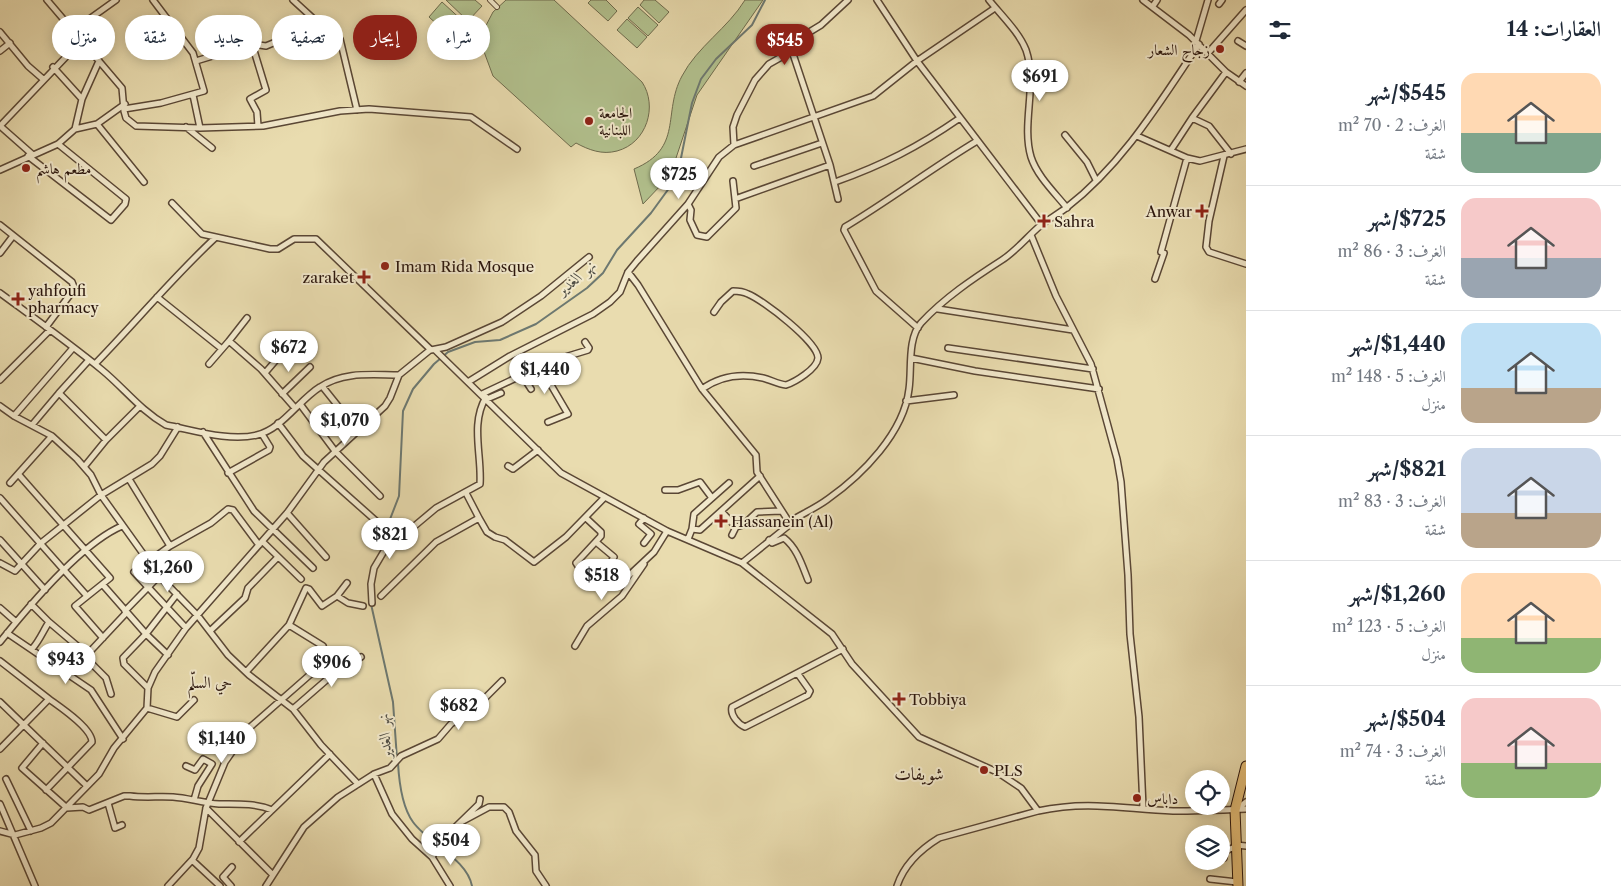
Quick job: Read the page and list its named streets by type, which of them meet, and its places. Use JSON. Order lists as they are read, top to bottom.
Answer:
{
  "districts": ["حي السلّم", "شويفات"],
  "water": ["نهر الغدير"],
  "places": {
    "other": [
      "زجاح الشعار",
      "الجامعة اللبنانية",
      "مطعم هاشم",
      "Imam Rida Mosque",
      "PLS",
      "داباس"
    ],
    "health": [
      "Anwar",
      "Sahra",
      "zaraket",
      "yahfoufi pharmacy",
      "Hassanein (Al)",
      "Tobbiya"
    ]
  },
  "page": {
    "heading": "العقارات: 14",
    "chip": [
      "شراء",
      "إيجار",
      "تصفية",
      "جديد",
      "شقة",
      "منزل"
    ],
    "price": [
      "$545",
      "$691",
      "$725",
      "$672",
      "$1,440",
      "$1,070",
      "$821",
      "$1,260",
      "$518",
      "$943",
      "$906",
      "$682",
      "$1,140",
      "$504"
    ],
    "list": [
      {
        "name": "$545/شهر",
        "note": "الغرف: 2 · 70 m² · شقة"
      },
      {
        "name": "$725/شهر",
        "note": "الغرف: 3 · 86 m² · شقة"
      },
      {
        "name": "$1,440/شهر",
        "note": "الغرف: 5 · 148 m² · منزل"
      },
      {
        "name": "$821/شهر",
        "note": "الغرف: 3 · 83 m² · شقة"
      },
      {
        "name": "$1,260/شهر",
        "note": "الغرف: 5 · 123 m² · منزل"
      },
      {
        "name": "$504/شهر",
        "note": "الغرف: 3 · 74 m² · شقة"
      }
    ]
  }
}
